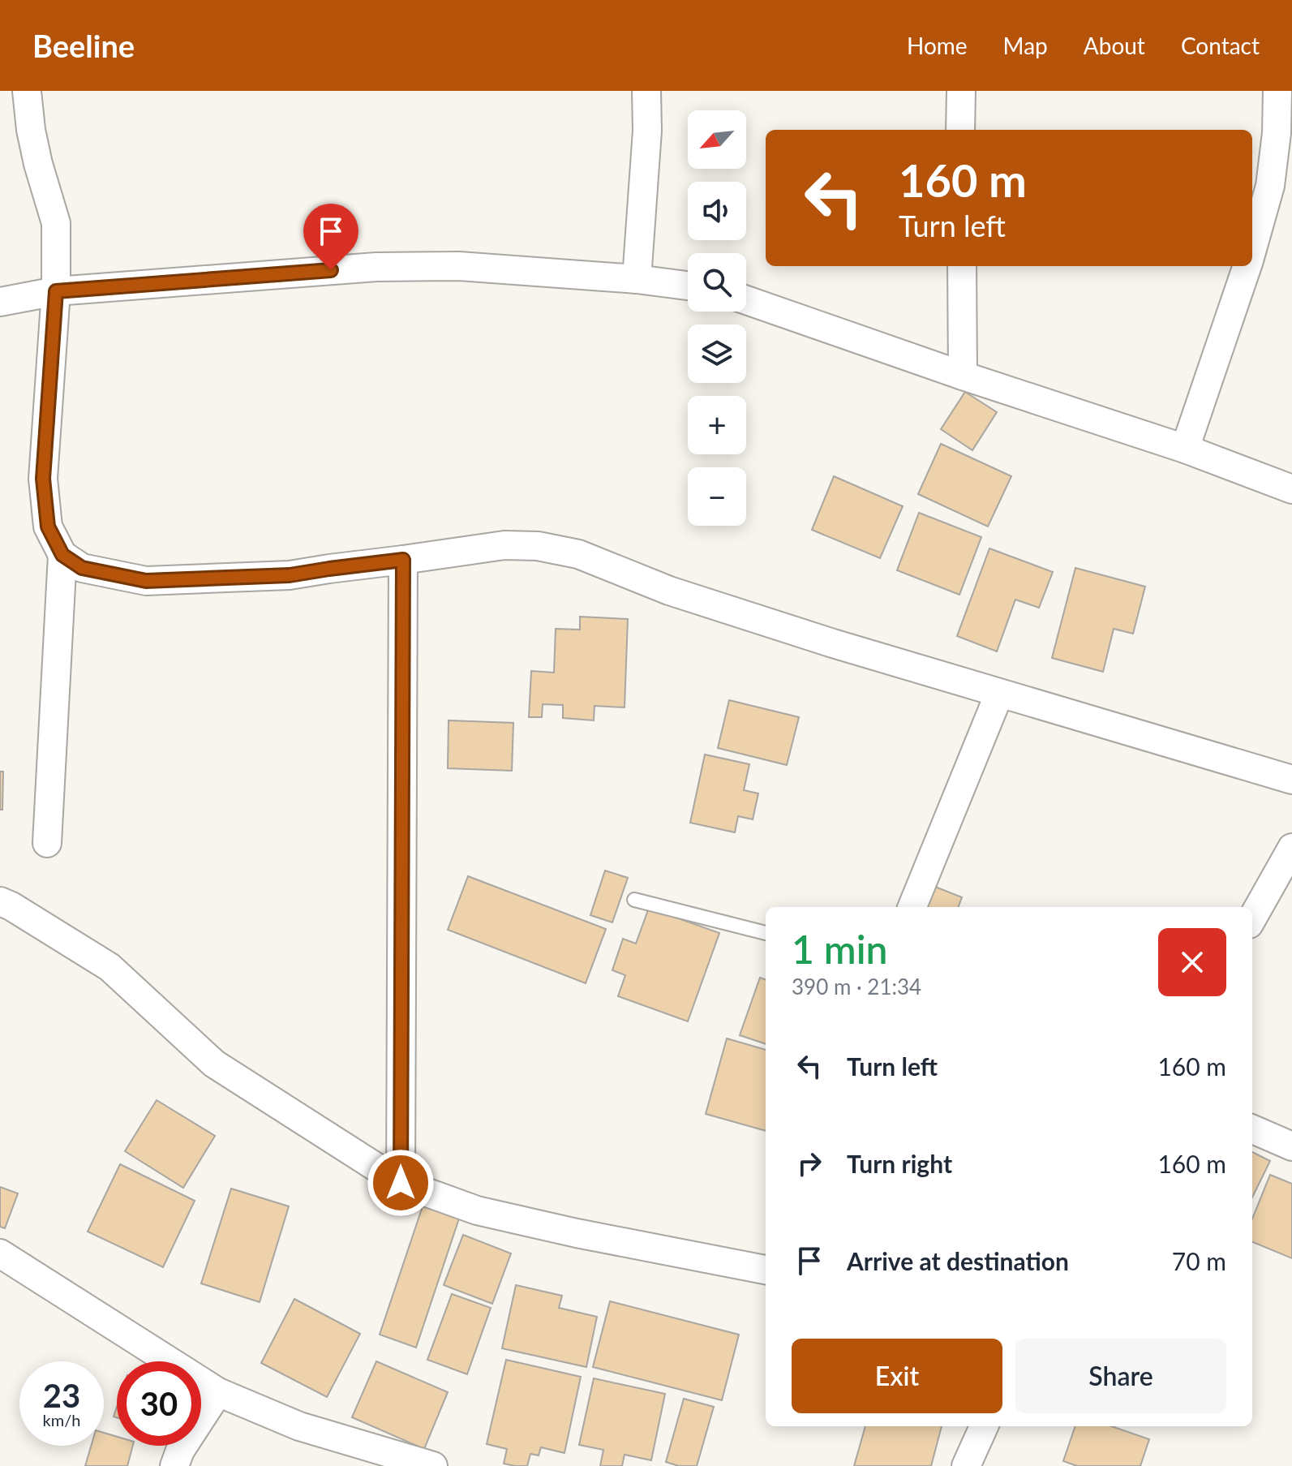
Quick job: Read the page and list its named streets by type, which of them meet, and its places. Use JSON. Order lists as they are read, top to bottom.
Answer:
{
  "north": "bottom left",
  "page": {
    "header": "Beeline",
    "nav": [
      "Home",
      "Map",
      "About",
      "Contact"
    ],
    "map_buttons": ["+", "−"],
    "turn": ["160 m", "Turn left"],
    "heading": ["1 min", "390 m · 21:34"],
    "list": [
      {
        "name": "Turn left",
        "value": "160 m"
      },
      {
        "name": "Turn right",
        "value": "160 m"
      },
      {
        "name": "Arrive at destination",
        "value": "70 m"
      }
    ],
    "buttons": ["Exit", "Share"],
    "speed": "23 km/h",
    "limit": "30"
  }
}
